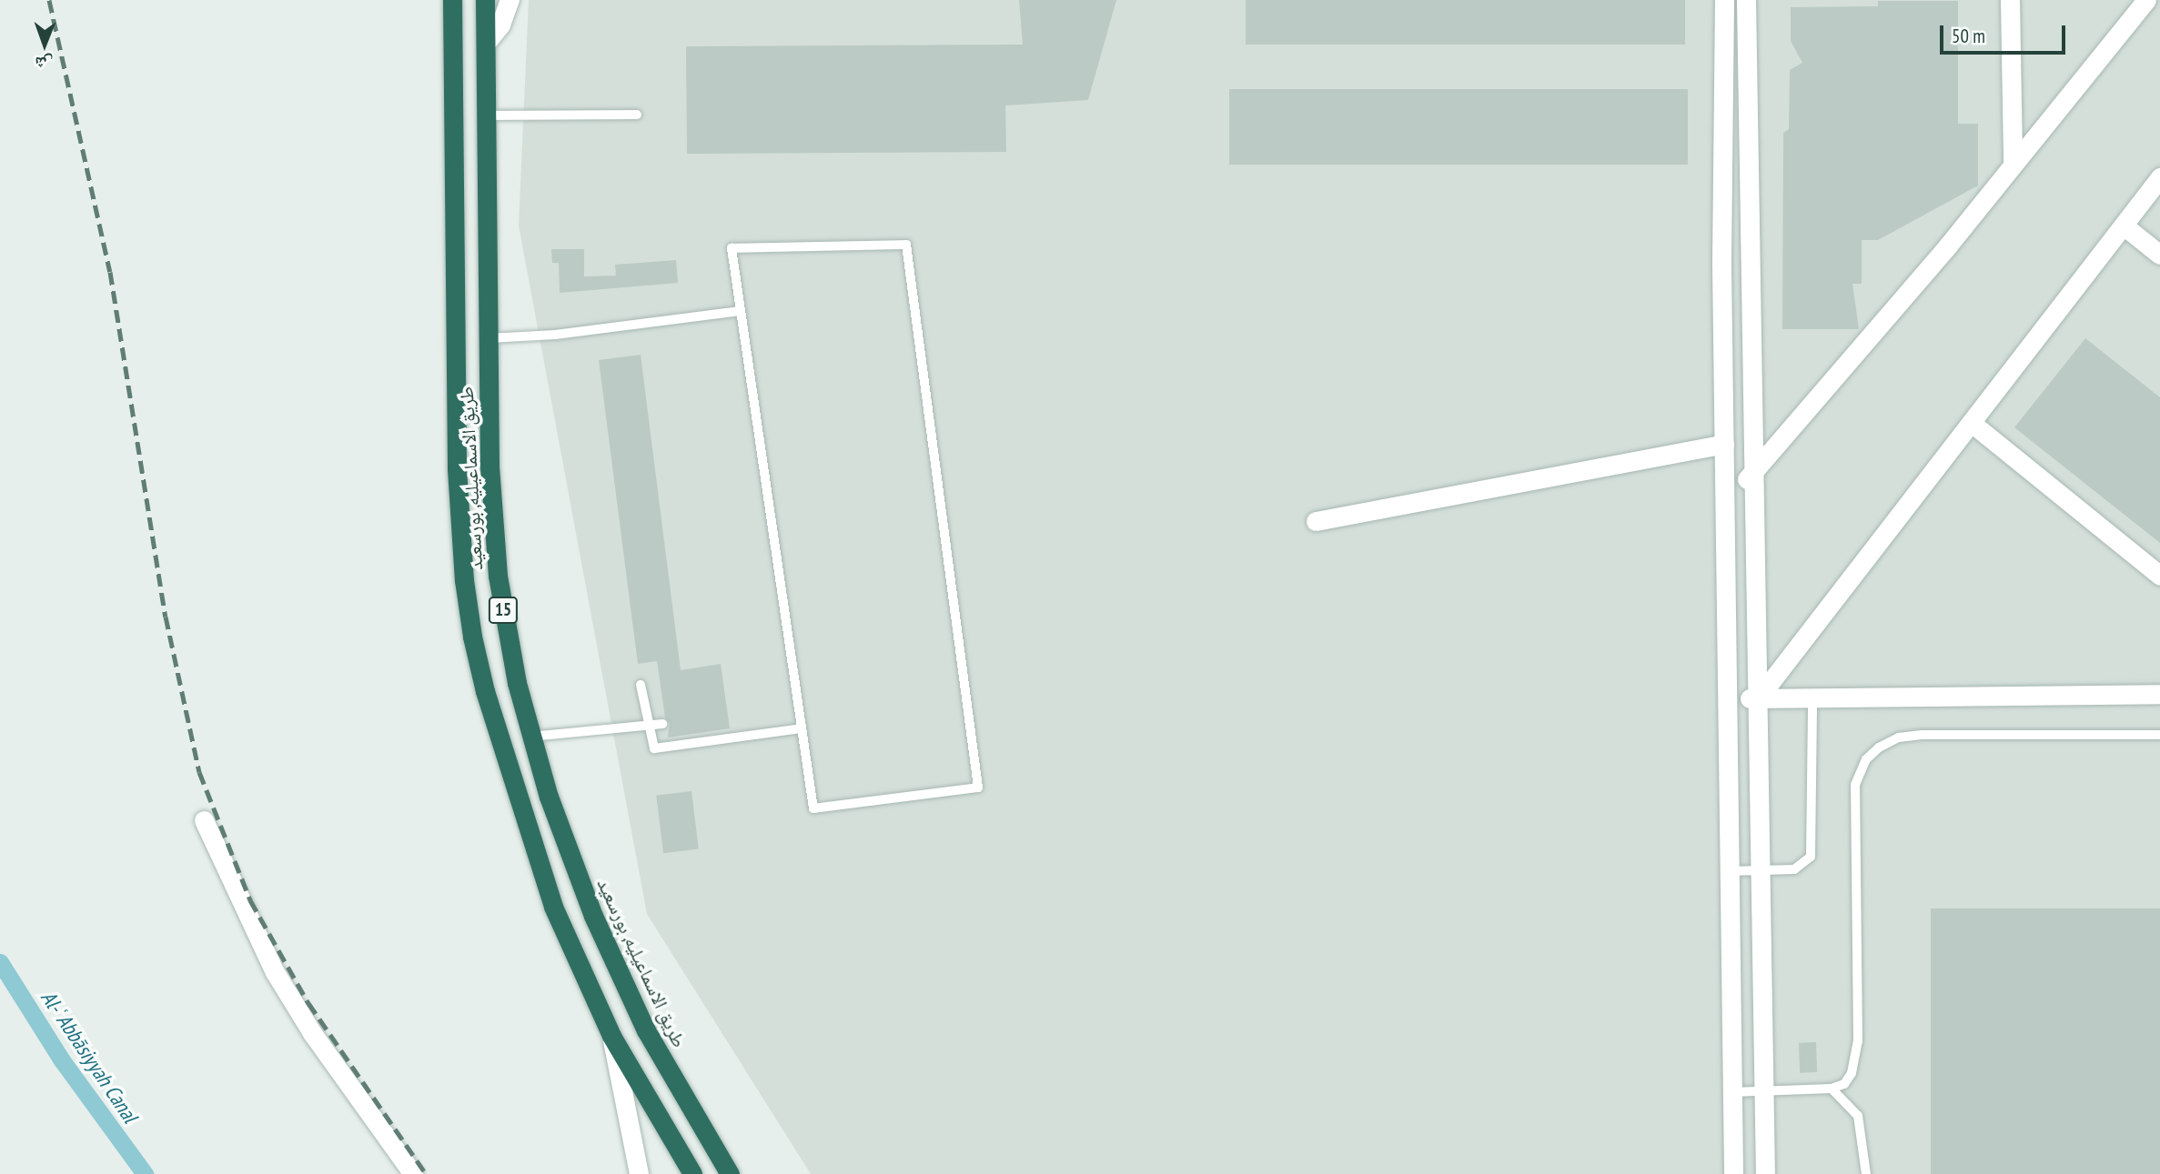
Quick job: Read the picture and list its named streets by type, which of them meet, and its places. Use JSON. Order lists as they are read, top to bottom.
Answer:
{
  "streets": {
    "highway": ["طريق الاسماعيليه, بورسعيد", "15"]
  },
  "water": ["Al-ʿAbbāsiyyah Canal"],
  "scale_bar": "50 m",
  "north": "bottom"
}
